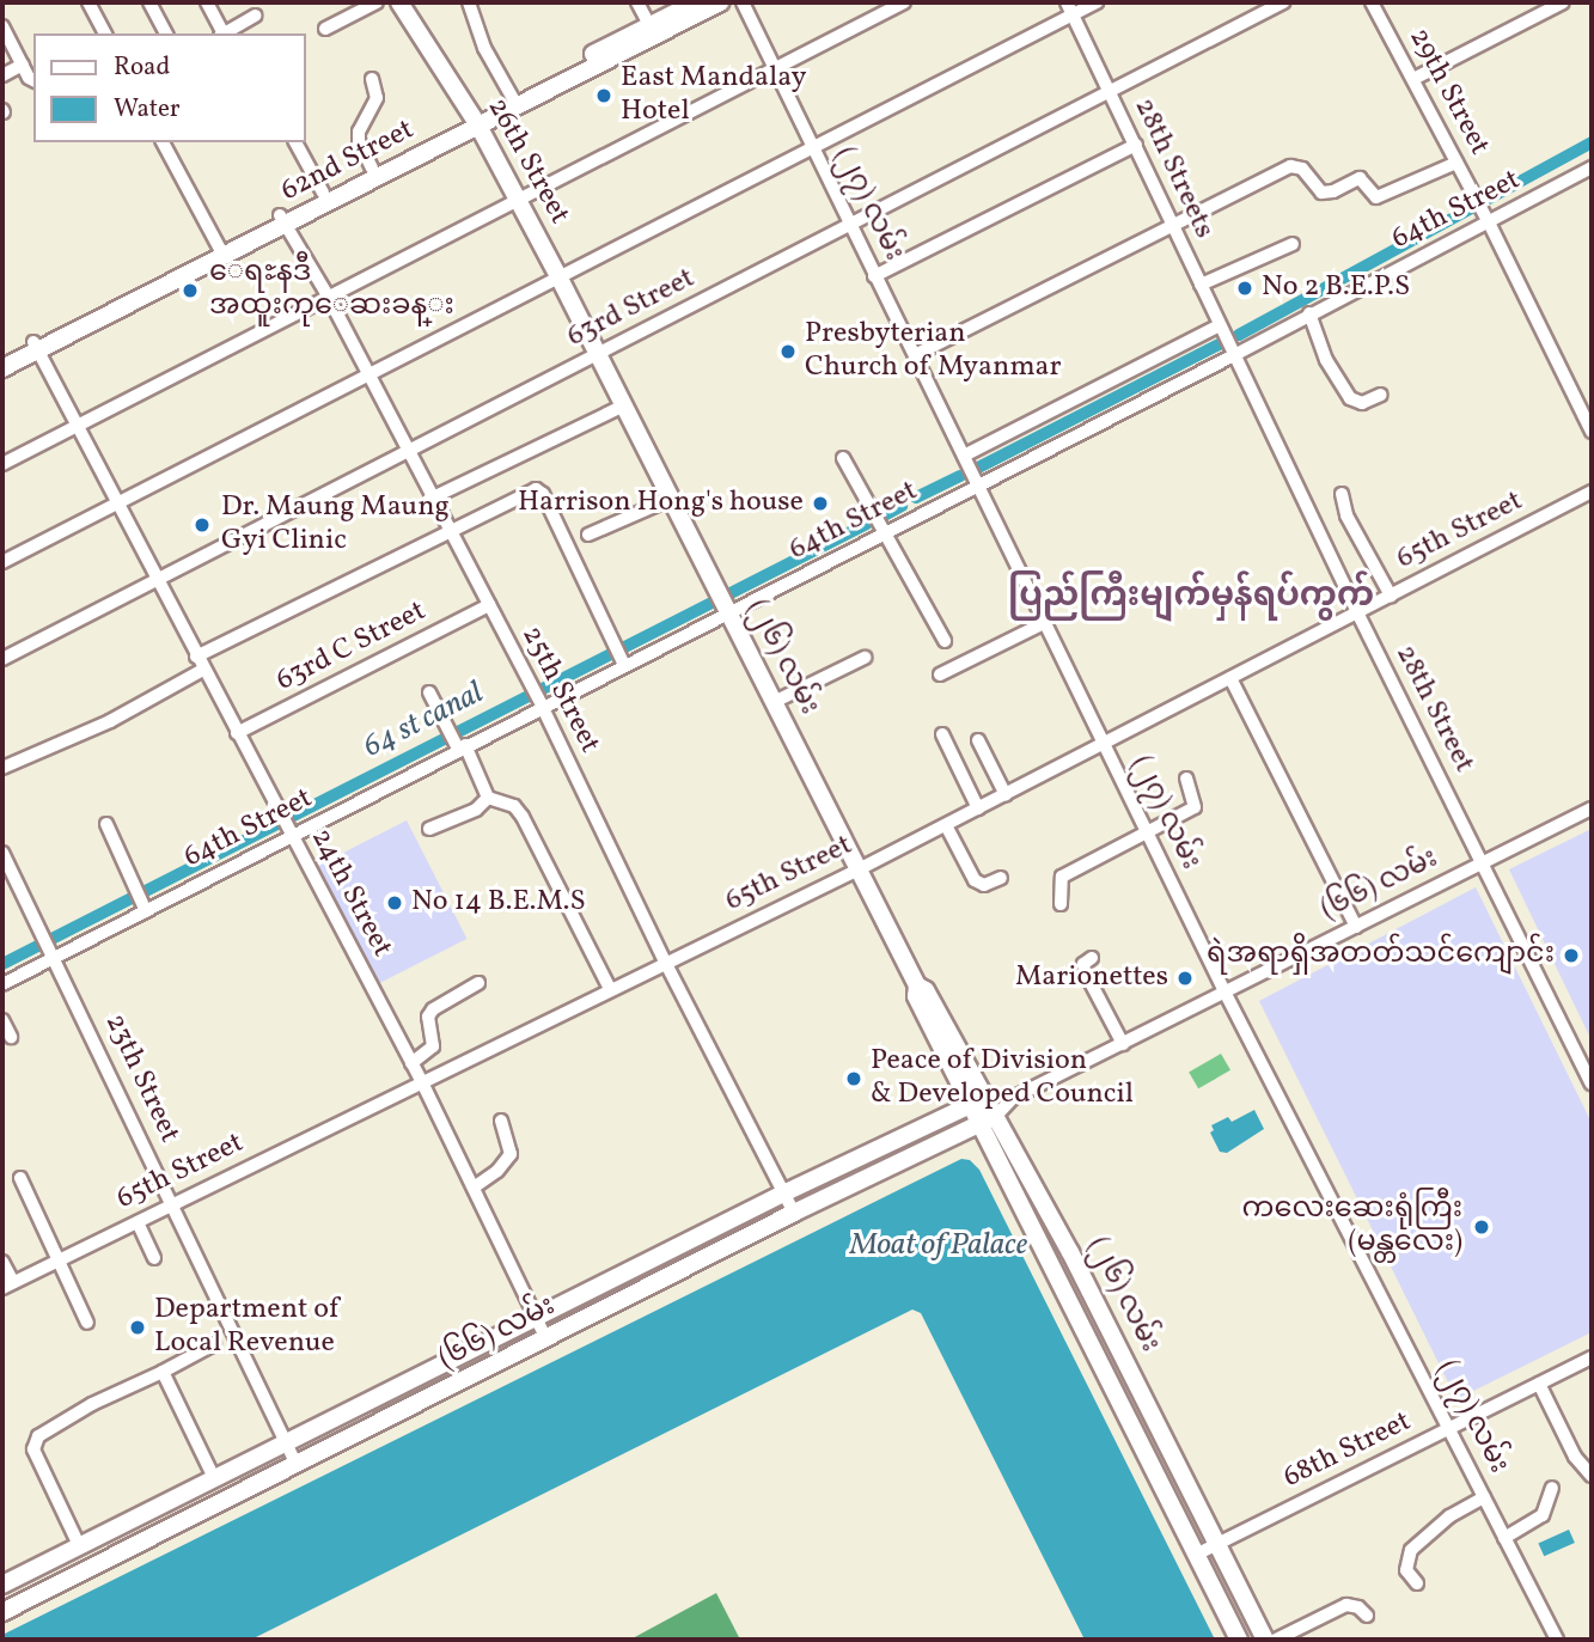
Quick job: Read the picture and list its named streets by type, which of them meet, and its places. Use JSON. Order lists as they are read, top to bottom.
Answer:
{
  "streets": {
    "main road": [
      "62nd Street",
      "26th Street",
      "(၂၆) လမ်း",
      "(၆၆) လမ်း"
    ],
    "street": [
      "29th Street",
      "28th Streets",
      "(၂၇) လမ်း",
      "64th Street",
      "63rd Street",
      "65th Street",
      "63rd C Street",
      "25th Street",
      "28th Street",
      "24th Street",
      "23th Street",
      "68th Street"
    ]
  },
  "crossings": [
    ["29th Street", "64th Street"],
    ["62nd Street", "26th Street"],
    ["62nd Street", "25th Street"],
    ["62nd Street", "24th Street"],
    ["26th Street", "63rd Street"],
    ["26th Street", "(၂၆) လမ်း"],
    ["28th Streets", "64th Street"],
    ["28th Streets", "63rd Street"],
    ["28th Streets", "28th Street"],
    ["(၂၇) လမ်း", "64th Street"],
    ["(၂၇) လမ်း", "63rd Street"],
    ["(၂၇) လမ်း", "65th Street"],
    ["(၂၇) လမ်း", "(၆၆) လမ်း"],
    ["(၂၇) လမ်း", "68th Street"],
    ["64th Street", "(၂၆) လမ်း"],
    ["64th Street", "25th Street"],
    ["64th Street", "28th Street"],
    ["64th Street", "24th Street"],
    ["64th Street", "23th Street"],
    ["63rd Street", "(၂၆) လမ်း"],
    ["63rd Street", "25th Street"],
    ["63rd Street", "24th Street"],
    ["65th Street", "(၂၆) လမ်း"],
    ["65th Street", "25th Street"],
    ["65th Street", "28th Street"],
    ["65th Street", "24th Street"],
    ["65th Street", "23th Street"],
    ["63rd C Street", "25th Street"],
    ["63rd C Street", "24th Street"],
    ["(၂၆) လမ်း", "(၆၆) လမ်း"],
    ["(၂၆) လမ်း", "68th Street"],
    ["25th Street", "(၆၆) လမ်း"],
    ["28th Street", "(၆၆) လမ်း"],
    ["(၆၆) လမ်း", "24th Street"],
    ["(၆၆) လမ်း", "23th Street"]
  ],
  "districts": ["ပြည်ကြီးမျက်မှန်ရပ်ကွက်"],
  "water": ["64 st canal", "Moat of Palace"],
  "places": [
    "East Mandalay Hotel",
    "No 2 B.E.P.S",
    "ေရႊနဒီ အထူးကုေဆးခန္း",
    "Presbyterian Church of Myanmar",
    "Harrison Hong's house",
    "Dr. Maung Maung Gyi Clinic",
    "No 14 B.E.M.S",
    "ရဲအရာရှိအတတ်သင်ကျောင်း",
    "Marionettes",
    "Peace of Division & Developed Council",
    "ကလေးဆေးရုံကြီး (မန္တလေး)",
    "Department of Local Revenue"
  ],
  "legend": ["Road", "Water"]
}
